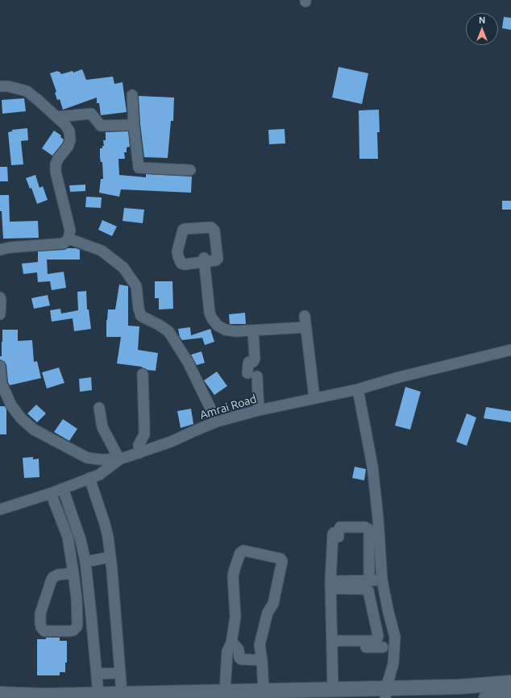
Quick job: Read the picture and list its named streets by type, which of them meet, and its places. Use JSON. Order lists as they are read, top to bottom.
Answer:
{
  "streets": {
    "street": ["Amrai Road"]
  },
  "north": "top"
}
